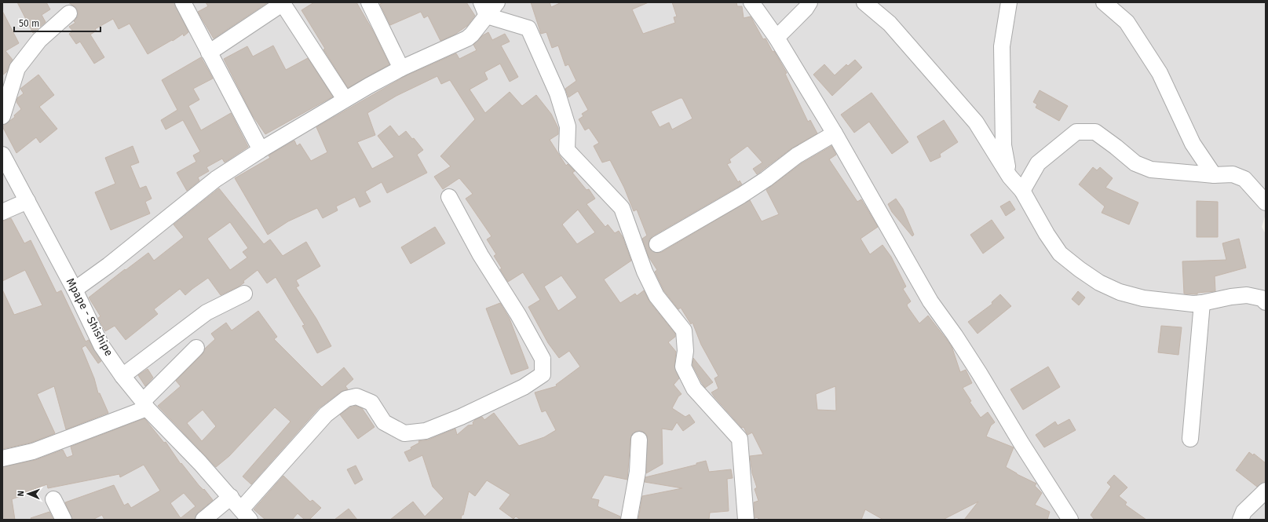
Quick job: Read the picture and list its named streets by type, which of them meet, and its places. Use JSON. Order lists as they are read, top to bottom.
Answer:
{
  "streets": {
    "street": ["Mpape - Shishipe"]
  },
  "scale_bar": "50 m",
  "north": "left"
}
